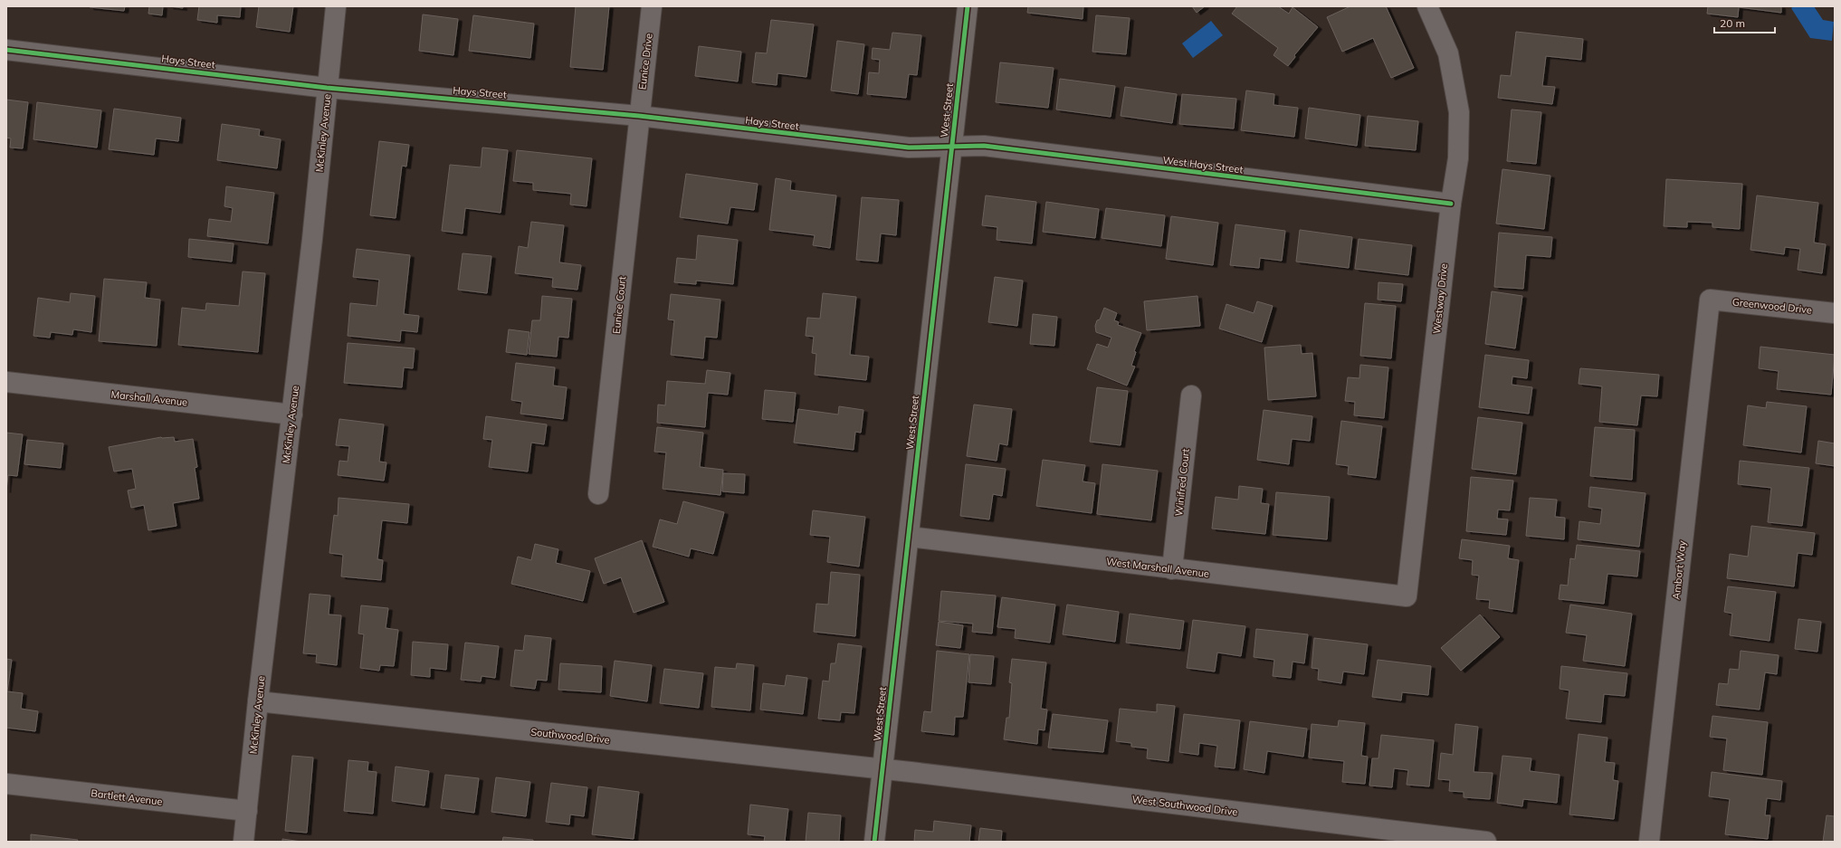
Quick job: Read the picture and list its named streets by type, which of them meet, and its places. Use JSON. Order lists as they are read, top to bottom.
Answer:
{
  "streets": {
    "main road": ["West Street"],
    "street": [
      "Hays Street",
      "Eunice Drive",
      "McKinley Avenue",
      "West Hays Street",
      "Westway Drive",
      "Eunice Court",
      "Greenwood Drive",
      "Marshall Avenue",
      "Winifred Court",
      "West Marshall Avenue",
      "Ambort Way",
      "Southwood Drive",
      "Bartlett Avenue",
      "West Southwood Drive"
    ]
  },
  "crossings": [
    ["Hays Street", "Eunice Drive"],
    ["Hays Street", "West Street"],
    ["Hays Street", "McKinley Avenue"],
    ["Hays Street", "West Hays Street"],
    ["Hays Street", "Eunice Court"],
    ["Eunice Drive", "Eunice Court"],
    ["West Street", "West Hays Street"],
    ["West Street", "West Marshall Avenue"],
    ["West Street", "Southwood Drive"],
    ["West Street", "West Southwood Drive"],
    ["McKinley Avenue", "Marshall Avenue"],
    ["McKinley Avenue", "Southwood Drive"],
    ["McKinley Avenue", "Bartlett Avenue"],
    ["West Hays Street", "Westway Drive"],
    ["Westway Drive", "West Marshall Avenue"],
    ["Greenwood Drive", "Ambort Way"],
    ["Winifred Court", "West Marshall Avenue"],
    ["Southwood Drive", "West Southwood Drive"]
  ],
  "scale_bar": "20 m"
}
